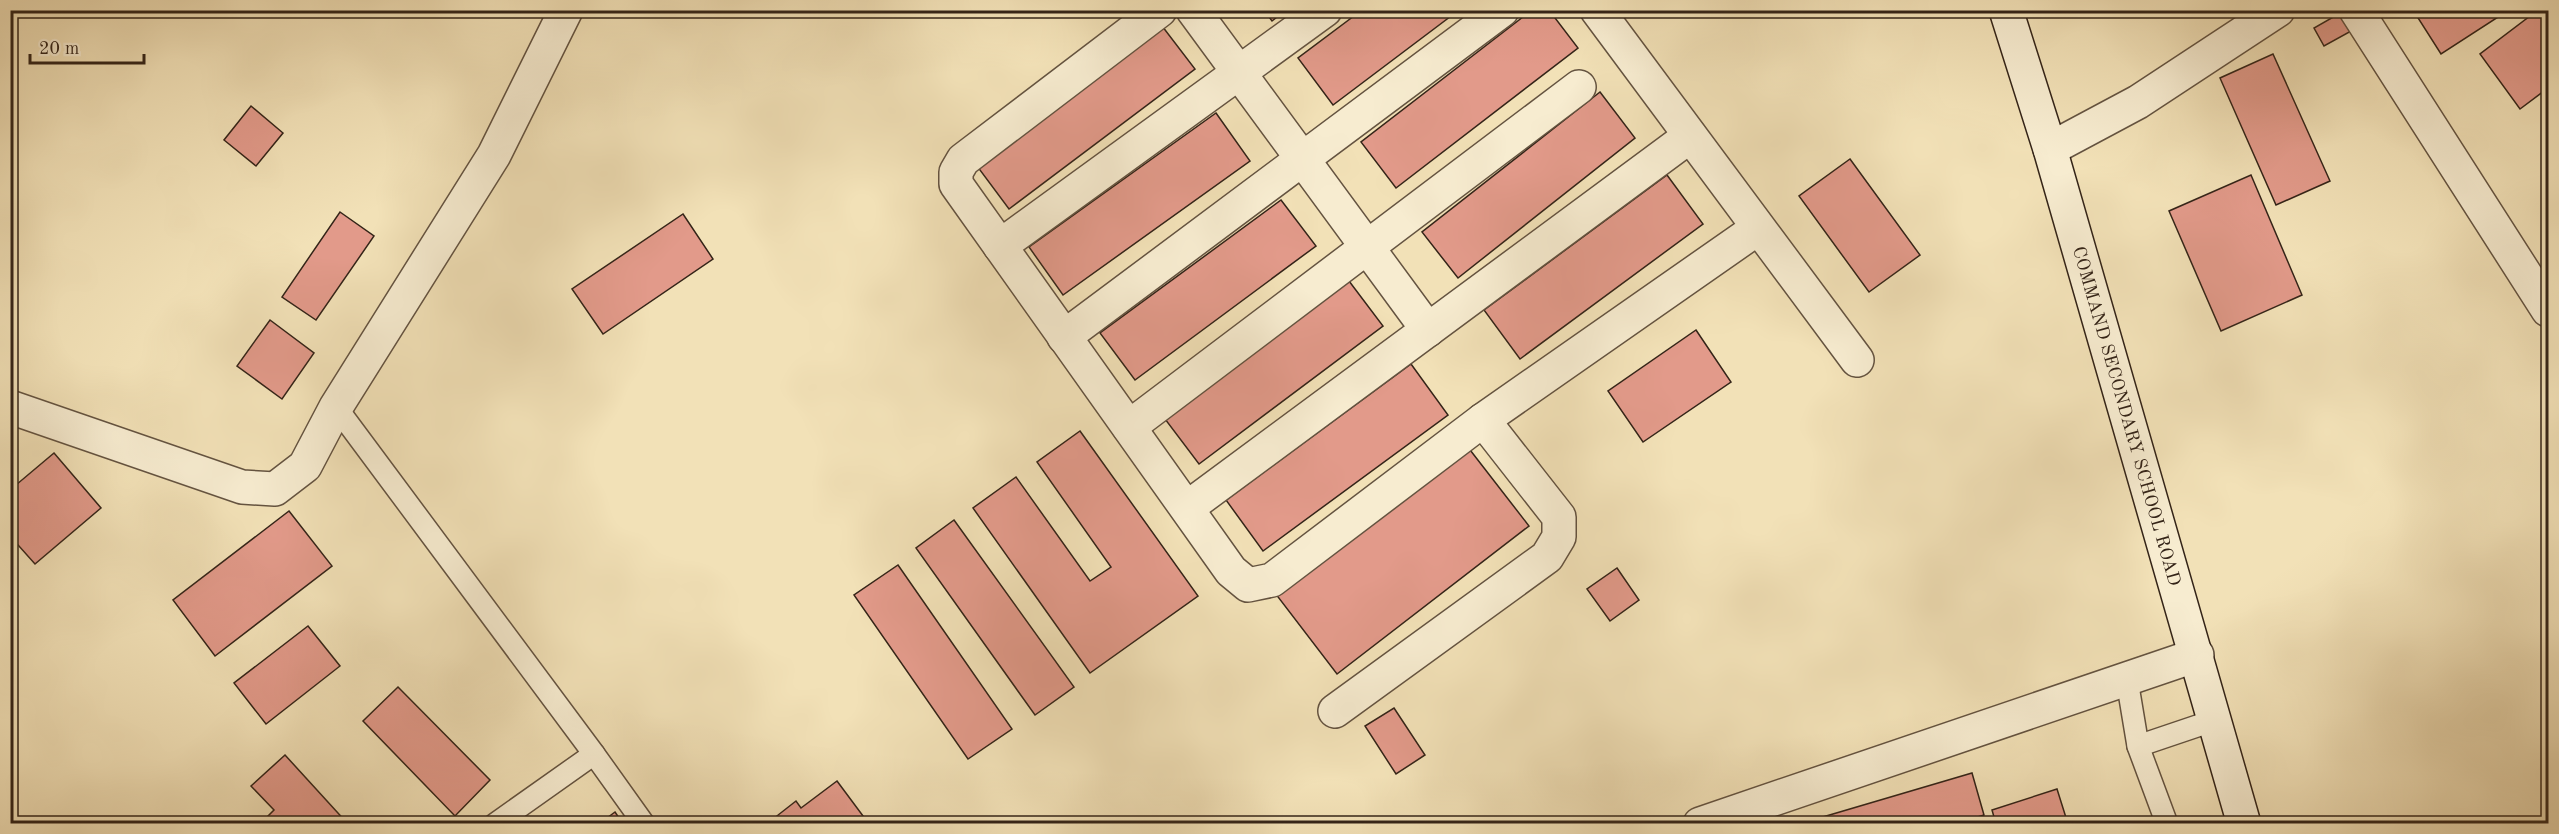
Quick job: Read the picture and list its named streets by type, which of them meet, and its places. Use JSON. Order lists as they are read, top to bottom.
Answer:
{
  "streets": {
    "street": ["COMMAND SECONDARY SCHOOL ROAD"]
  },
  "scale_bar": "20 m"
}
